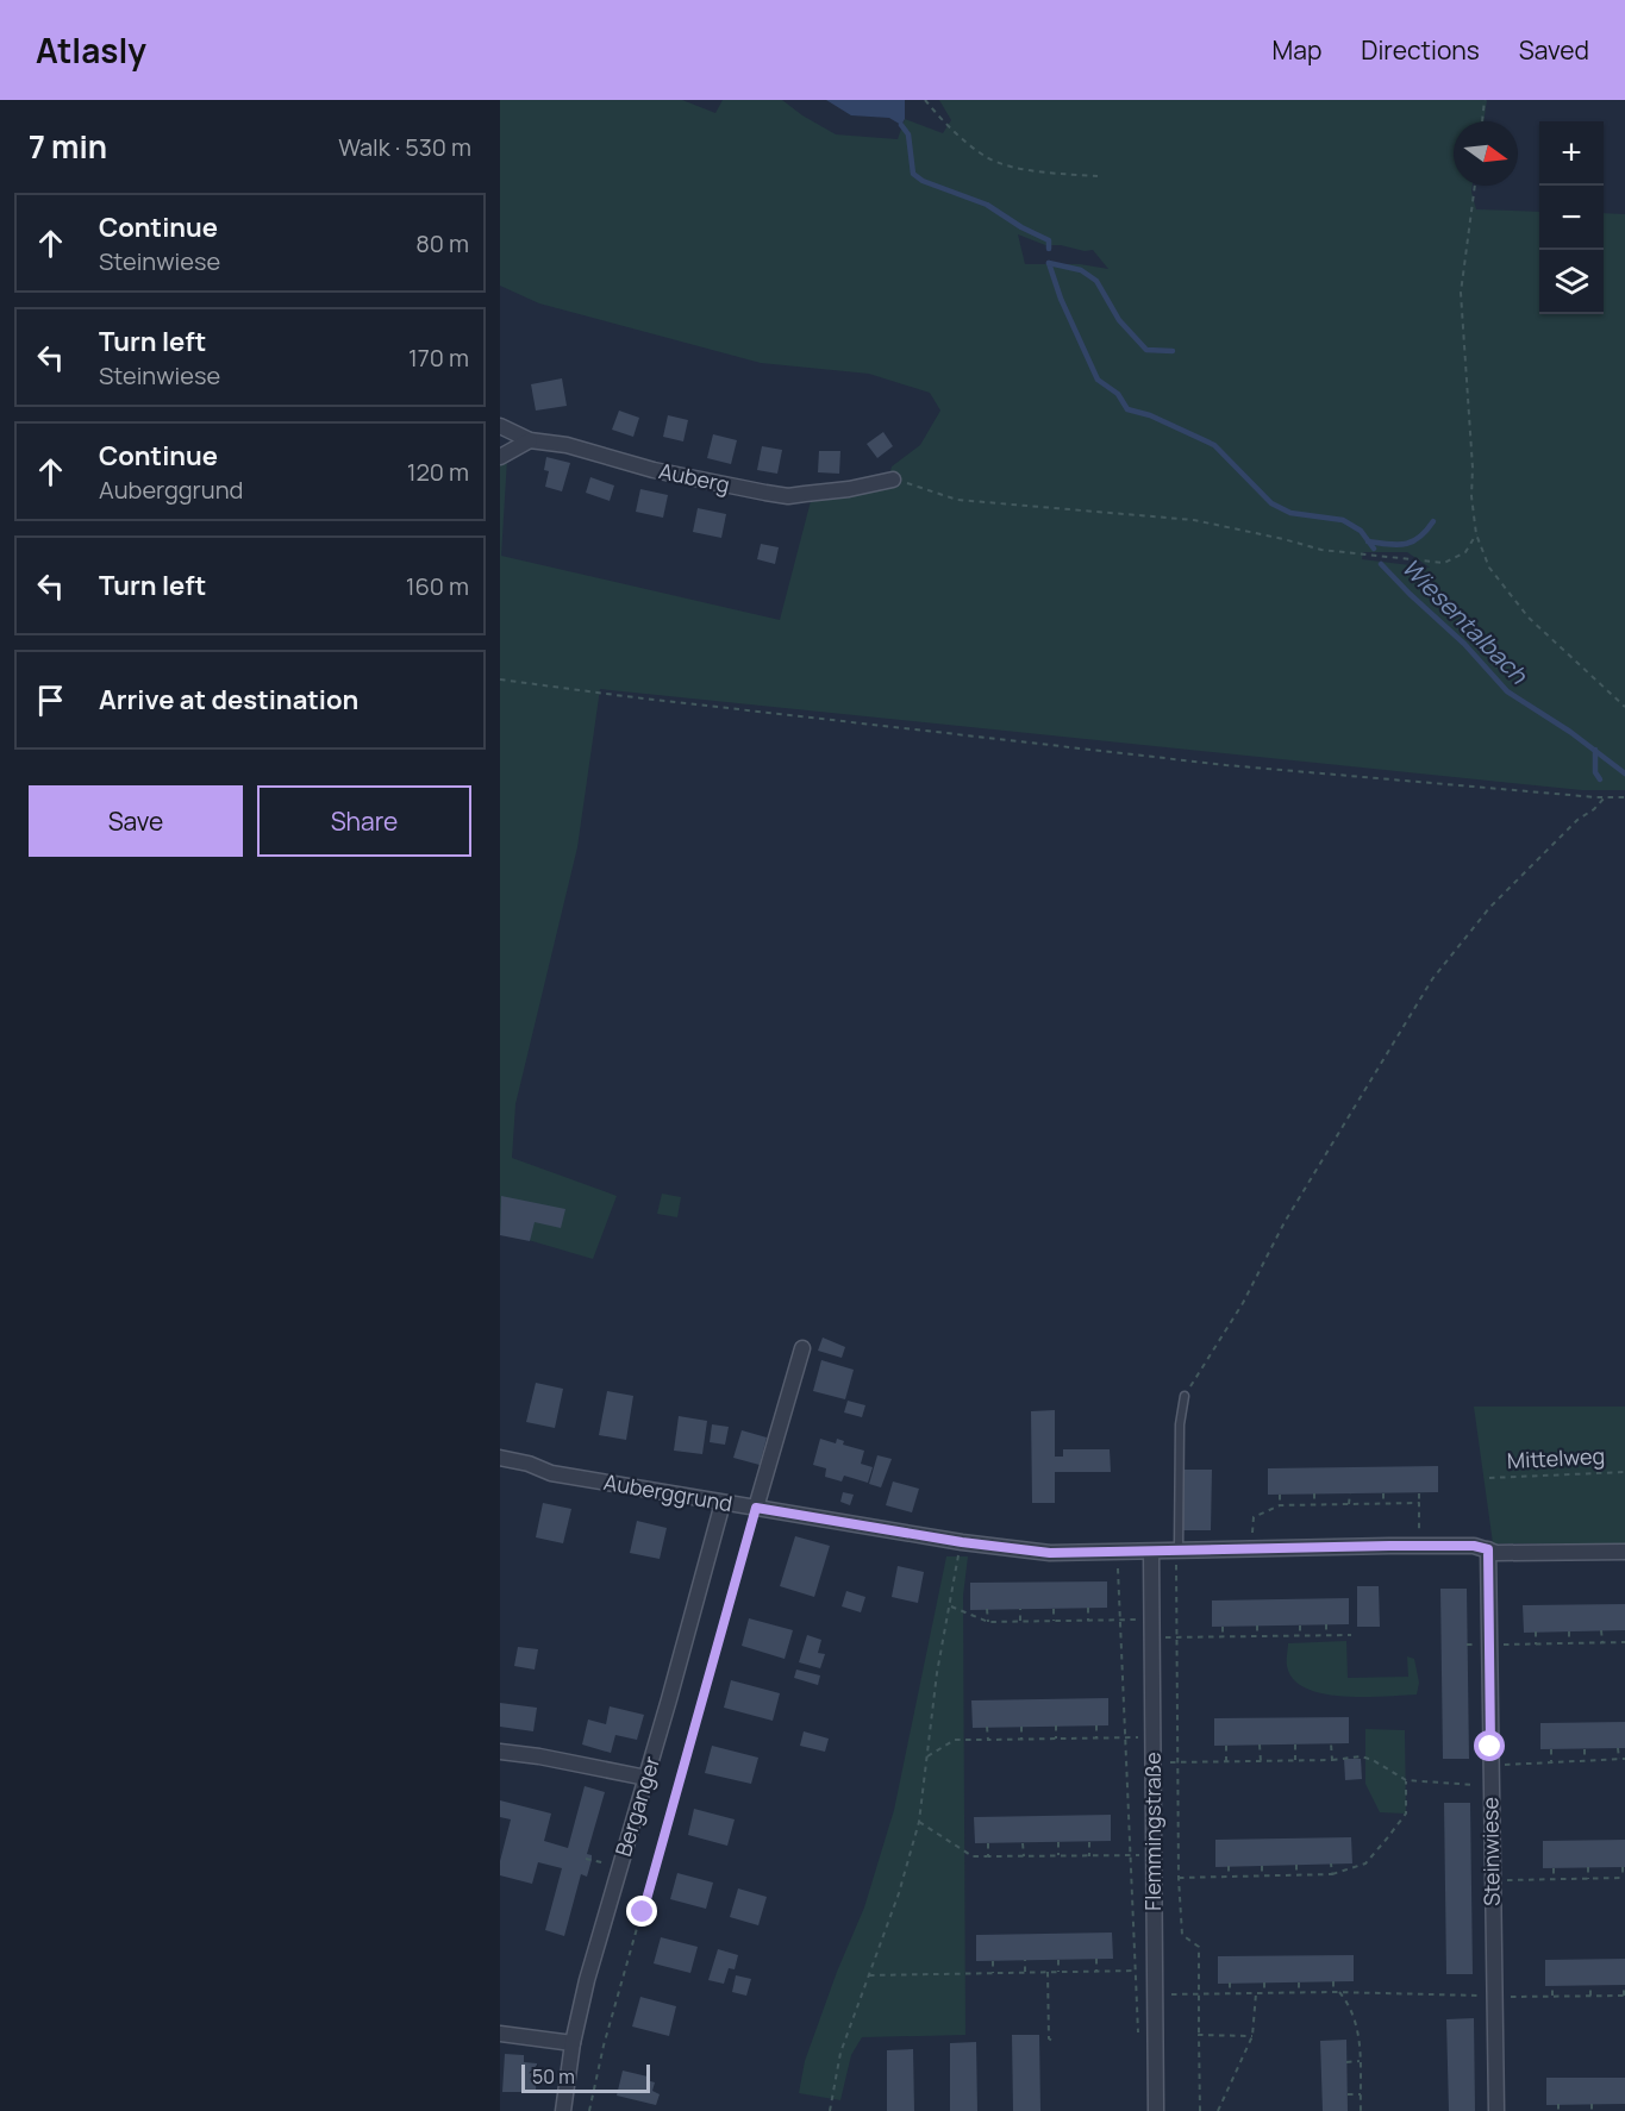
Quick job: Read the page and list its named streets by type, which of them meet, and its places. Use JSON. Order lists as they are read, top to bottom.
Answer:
{
  "streets": {
    "street": [
      "Auberg",
      "Auberggrund",
      "Berganger",
      "Flemmingstraße",
      "Steinwiese"
    ],
    "path": ["Mittelweg"]
  },
  "crossings": [
    ["Auberggrund", "Berganger"]
  ],
  "water": ["Wiesentalbach"],
  "scale_bar": "50 m",
  "north": "right",
  "page": {
    "header": "Atlasly",
    "nav": ["Map", "Directions", "Saved"],
    "heading": ["7 min", "Walk · 530 m"],
    "map_buttons": ["+", "−"],
    "list": [
      ["Continue", "Steinwiese", "80 m"],
      ["Turn left", "Steinwiese", "170 m"],
      ["Continue", "Auberggrund", "120 m"],
      ["Turn left", "160 m"],
      "Arrive at destination"
    ],
    "buttons": ["Save", "Share"],
    "scale": "50 m"
  }
}
